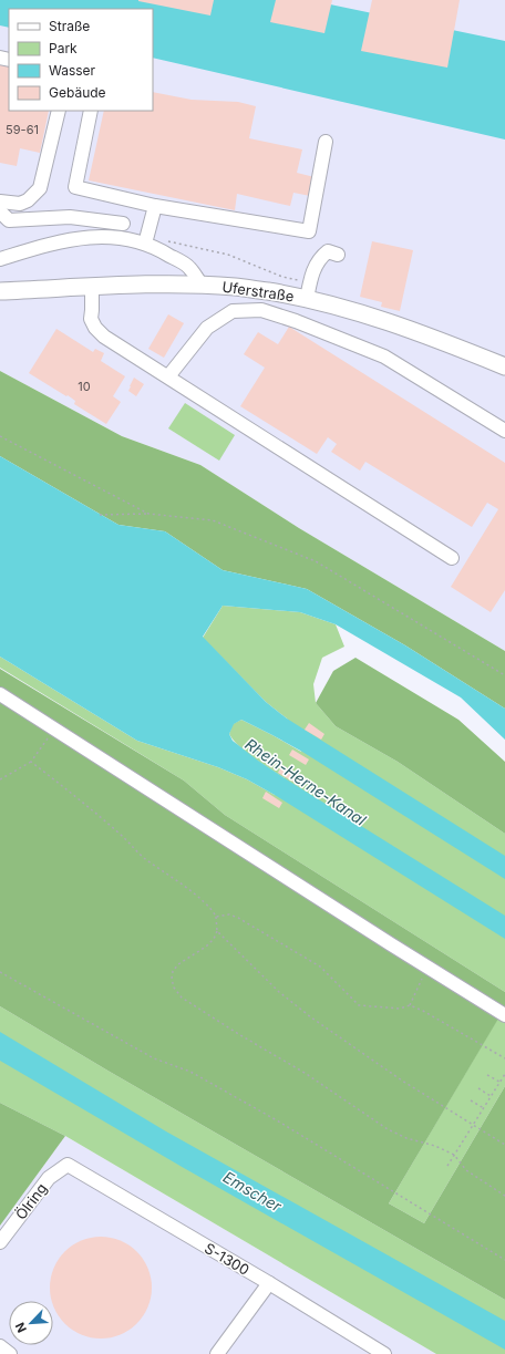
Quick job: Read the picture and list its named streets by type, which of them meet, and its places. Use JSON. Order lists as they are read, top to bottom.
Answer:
{
  "streets": {
    "main road": ["Uferstraße"],
    "lane": ["Ölring", "S-1300"]
  },
  "crossings": [
    ["Ölring", "S-1300"]
  ],
  "water": ["Rhein-Herne-Kanal", "Emscher"],
  "house_numbers": ["59-61", "10"],
  "legend": [
    "Straße",
    "Park",
    "Wasser",
    "Gebäude"
  ],
  "north": "bottom left"
}
